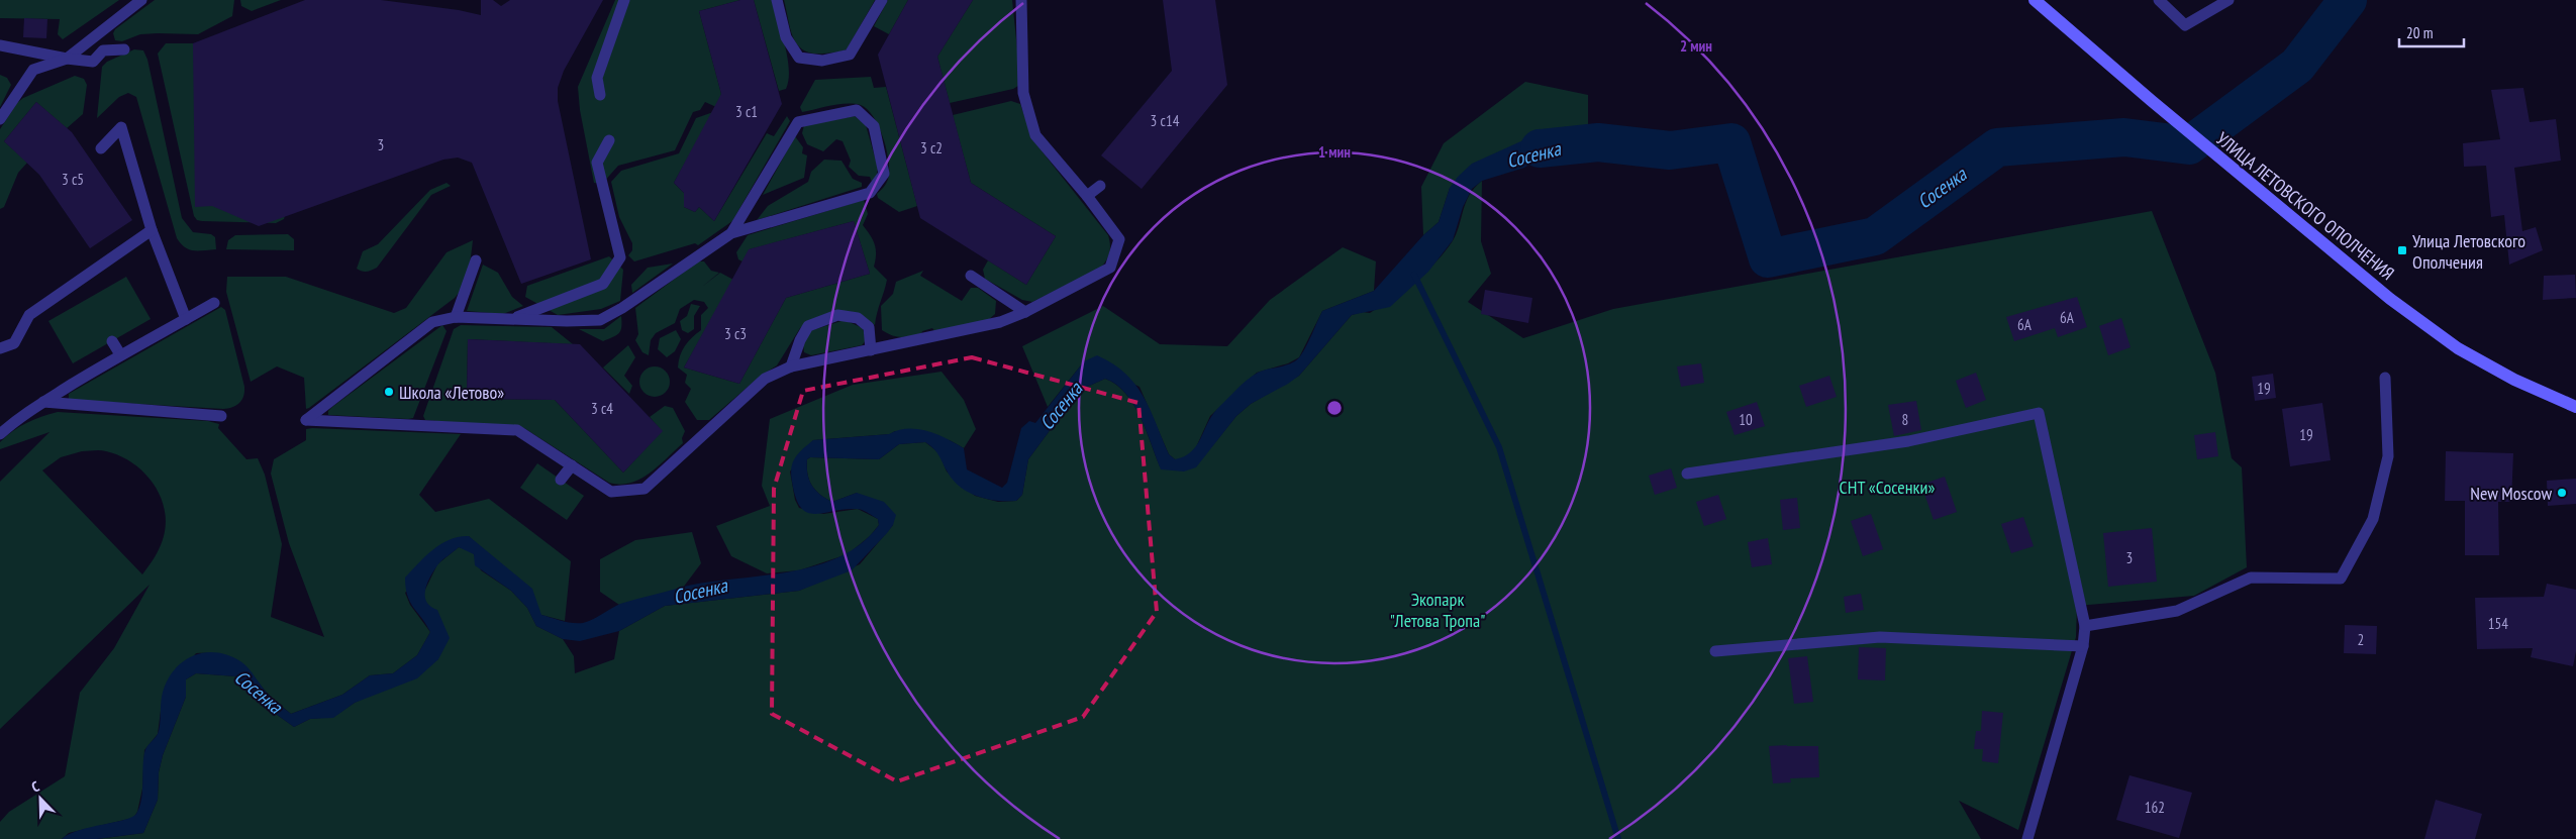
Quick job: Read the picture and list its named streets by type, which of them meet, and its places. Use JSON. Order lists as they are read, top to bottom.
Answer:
{
  "streets": {
    "main road": ["УЛИЦА ЛЕТОВСКОГО ОПОЛЧЕНИЯ"]
  },
  "water": ["Сосенка"],
  "parks": ["СНТ «Сосенки»", "Экопарк \"Летова Тропа\""],
  "places": {
    "transit": ["Улица Летовского Ополчения"],
    "other": ["Школа «Летово»", "New Moscow"]
  },
  "house_numbers": [
    "3 с1",
    "3 с14",
    "3",
    "3 с2",
    "3 с5",
    "6А",
    "6А",
    "3 с3",
    "19",
    "3 с4",
    "10",
    "8",
    "19",
    "3",
    "154",
    "2",
    "162"
  ],
  "scale_bar": "20 m",
  "north": "top left",
  "rings": ["2 мин", "1 мин"]
}
